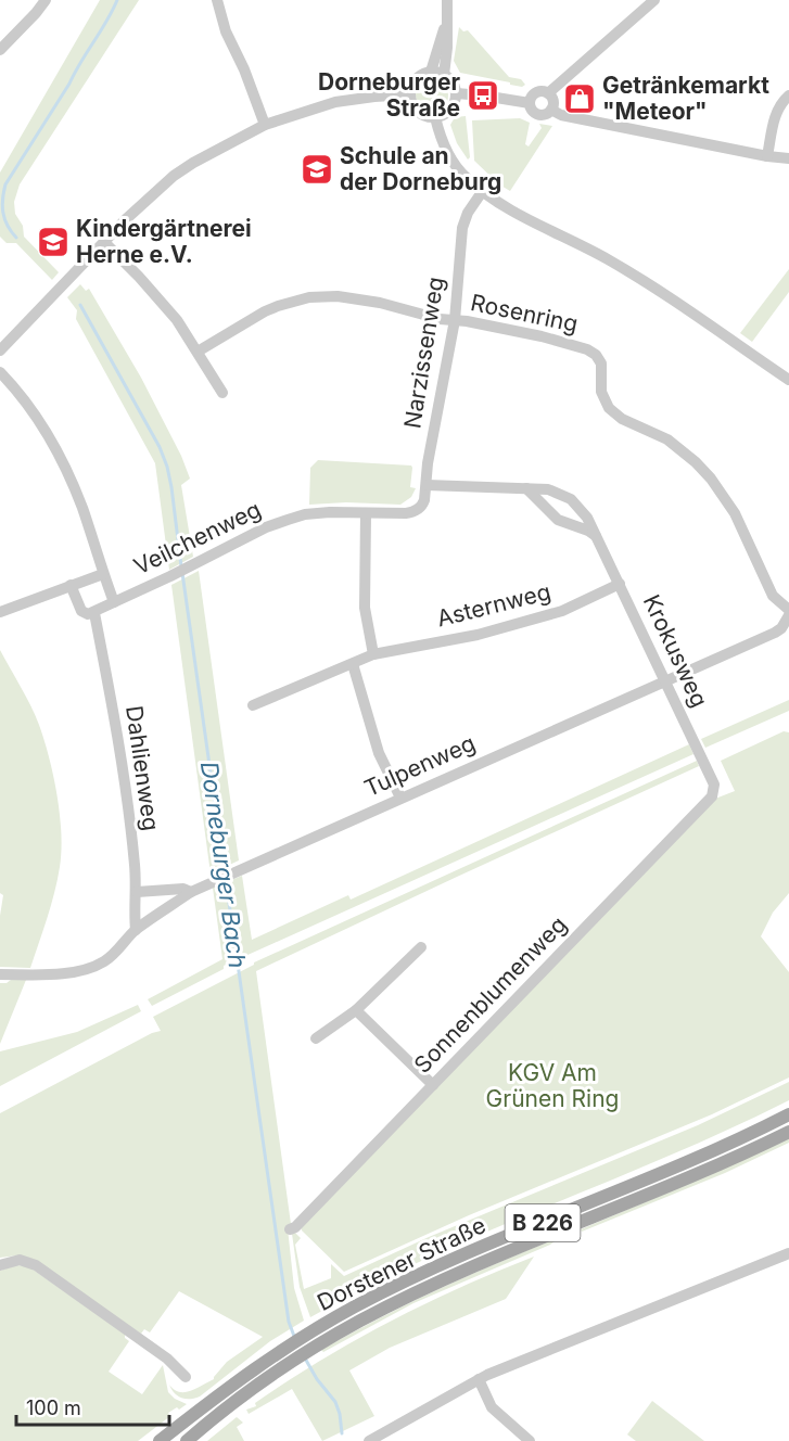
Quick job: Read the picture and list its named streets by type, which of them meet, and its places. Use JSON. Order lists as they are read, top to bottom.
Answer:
{
  "streets": {
    "main road": ["B 226", "Dorstener Straße"],
    "street": [
      "Rosenring",
      "Narzissenweg",
      "Veilchenweg",
      "Asternweg",
      "Krokusweg",
      "Tulpenweg",
      "Dahlienweg",
      "Sonnenblumenweg"
    ]
  },
  "crossings": [
    ["Rosenring", "Narzissenweg"],
    ["Narzissenweg", "Veilchenweg"],
    ["Narzissenweg", "Krokusweg"],
    ["Veilchenweg", "Krokusweg"],
    ["Veilchenweg", "Dahlienweg"],
    ["Asternweg", "Krokusweg"],
    ["Krokusweg", "Tulpenweg"],
    ["Krokusweg", "Sonnenblumenweg"],
    ["Tulpenweg", "Dahlienweg"]
  ],
  "water": ["Dorneburger Bach"],
  "parks": ["KGV Am Grünen Ring"],
  "places": {
    "bus stop": ["Dorneburger Straße"],
    "shop": ["Getränkemarkt \"Meteor\""],
    "school or university": ["Schule an der Dorneburg", "Kindergärtnerei Herne e.V."]
  },
  "scale_bar": "100 m"
}
